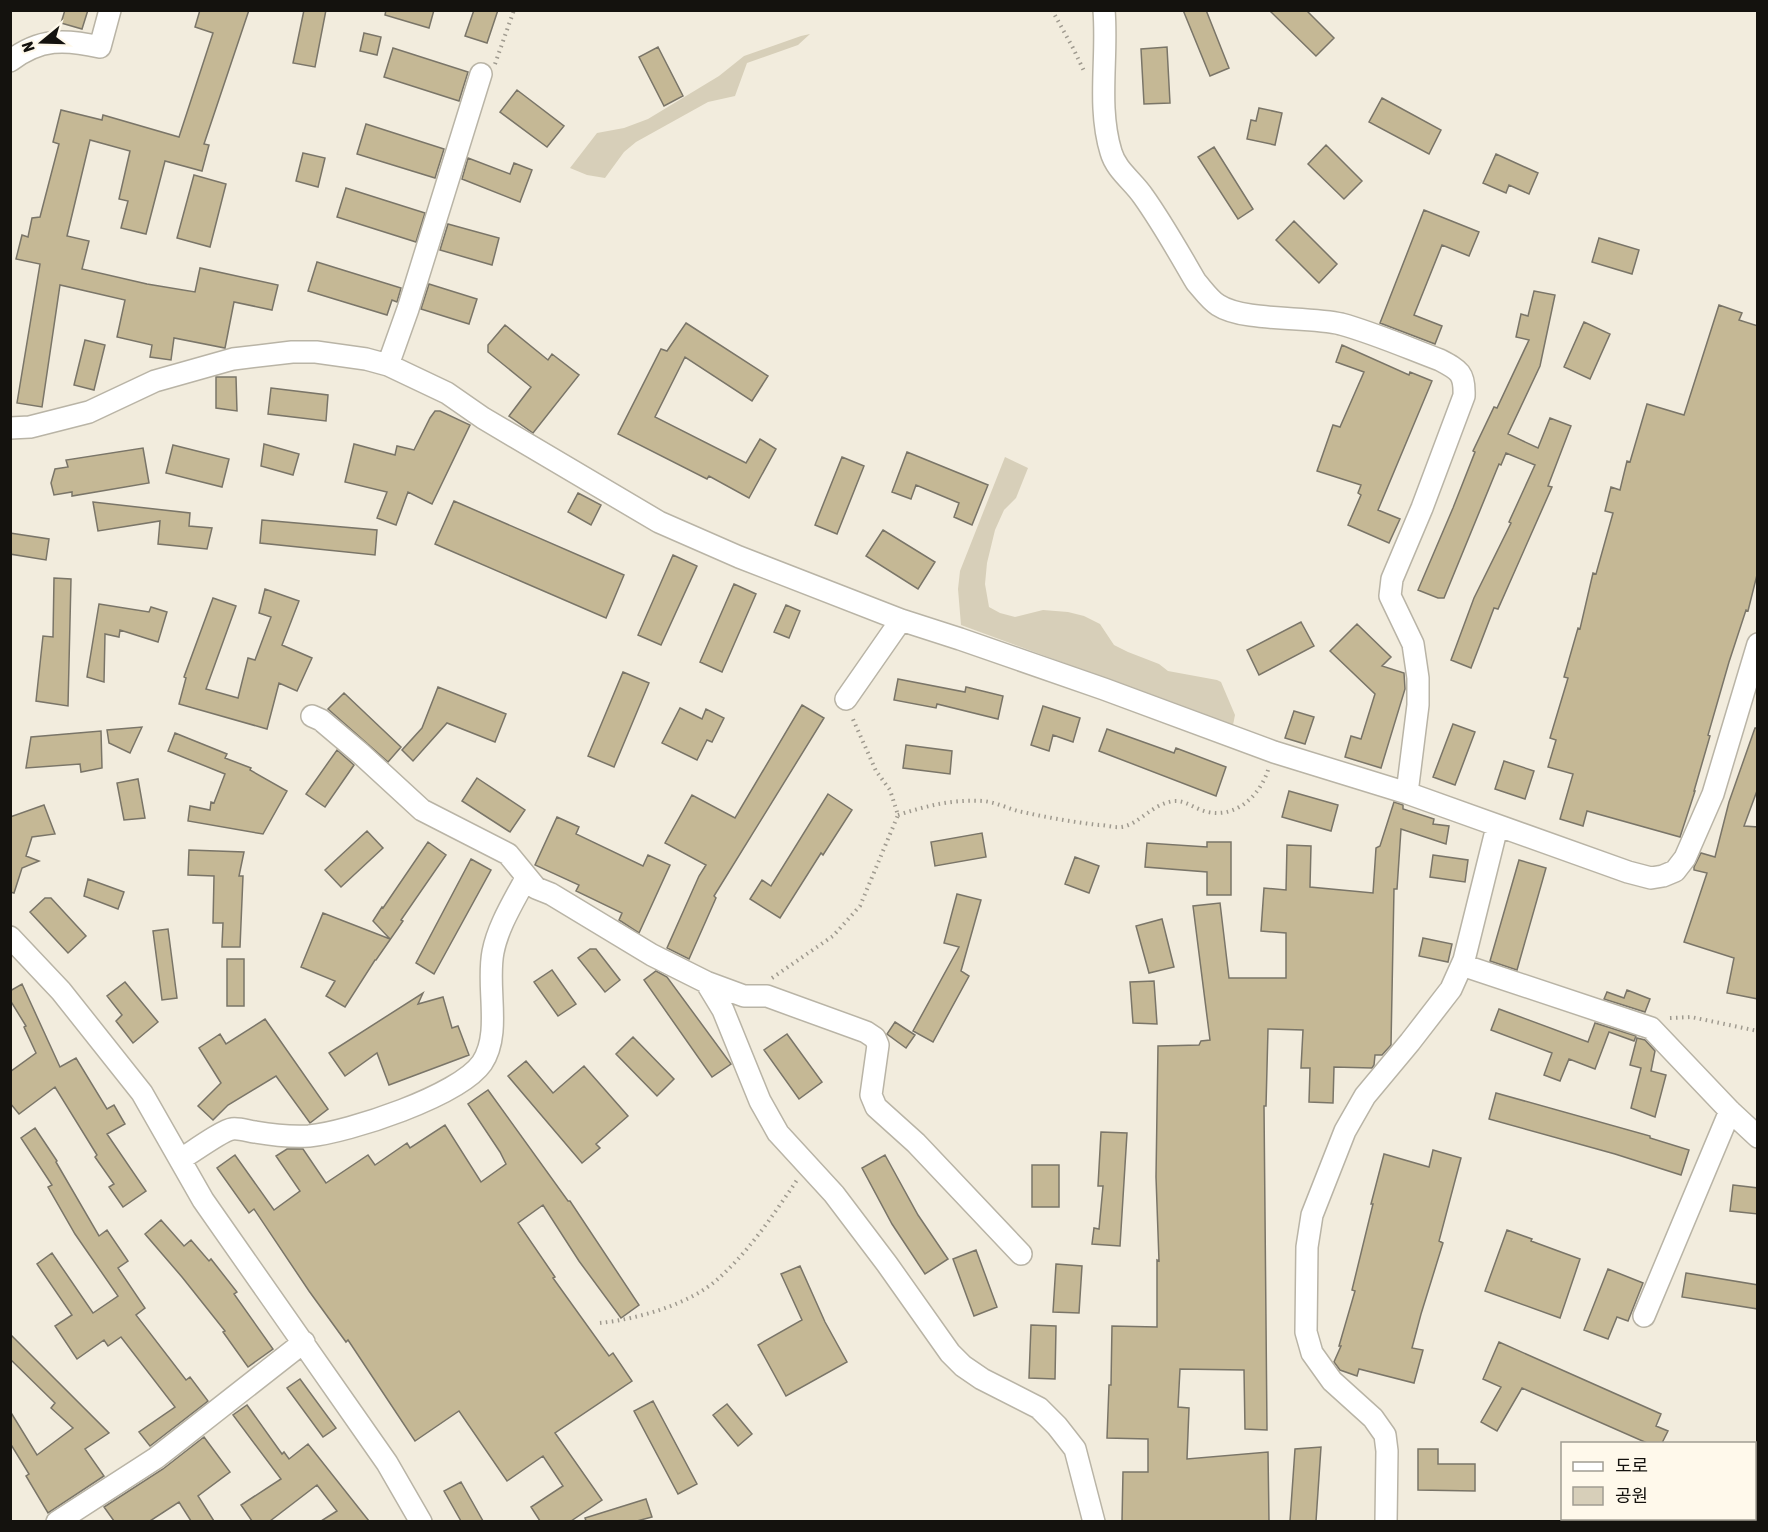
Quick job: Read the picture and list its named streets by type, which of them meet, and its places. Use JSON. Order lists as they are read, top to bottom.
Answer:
{
  "legend": ["도로", "공원"],
  "north": "left"
}
